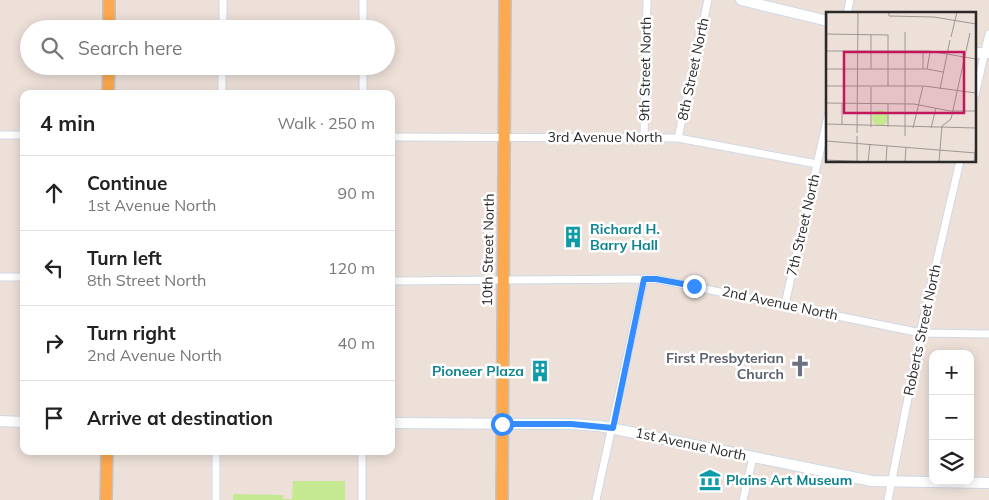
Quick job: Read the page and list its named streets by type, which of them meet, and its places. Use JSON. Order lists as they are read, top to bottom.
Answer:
{
  "streets": {
    "main road": ["10th Street North"],
    "street": [
      "9th Street North",
      "8th Street North",
      "3rd Avenue North",
      "7th Street North",
      "2nd Avenue North",
      "Roberts Street North",
      "1st Avenue North"
    ]
  },
  "crossings": [
    ["9th Street North", "3rd Avenue North"],
    ["8th Street North", "3rd Avenue North"],
    ["3rd Avenue North", "7th Street North"],
    ["3rd Avenue North", "10th Street North"],
    ["7th Street North", "2nd Avenue North"],
    ["10th Street North", "2nd Avenue North"],
    ["10th Street North", "1st Avenue North"],
    ["2nd Avenue North", "Roberts Street North"],
    ["Roberts Street North", "1st Avenue North"]
  ],
  "places": {
    "building": ["Richard H. Barry Hall", "Pioneer Plaza"],
    "church": ["First Presbyterian Church"],
    "museum": ["Plains Art Museum"]
  },
  "page": {
    "search": "Search here",
    "heading": ["4 min", "Walk · 250 m"],
    "list": [
      ["Continue", "1st Avenue North", "90 m"],
      ["Turn left", "8th Street North", "120 m"],
      ["Turn right", "2nd Avenue North", "40 m"],
      "Arrive at destination"
    ],
    "map_buttons": ["+", "−"]
  }
}
